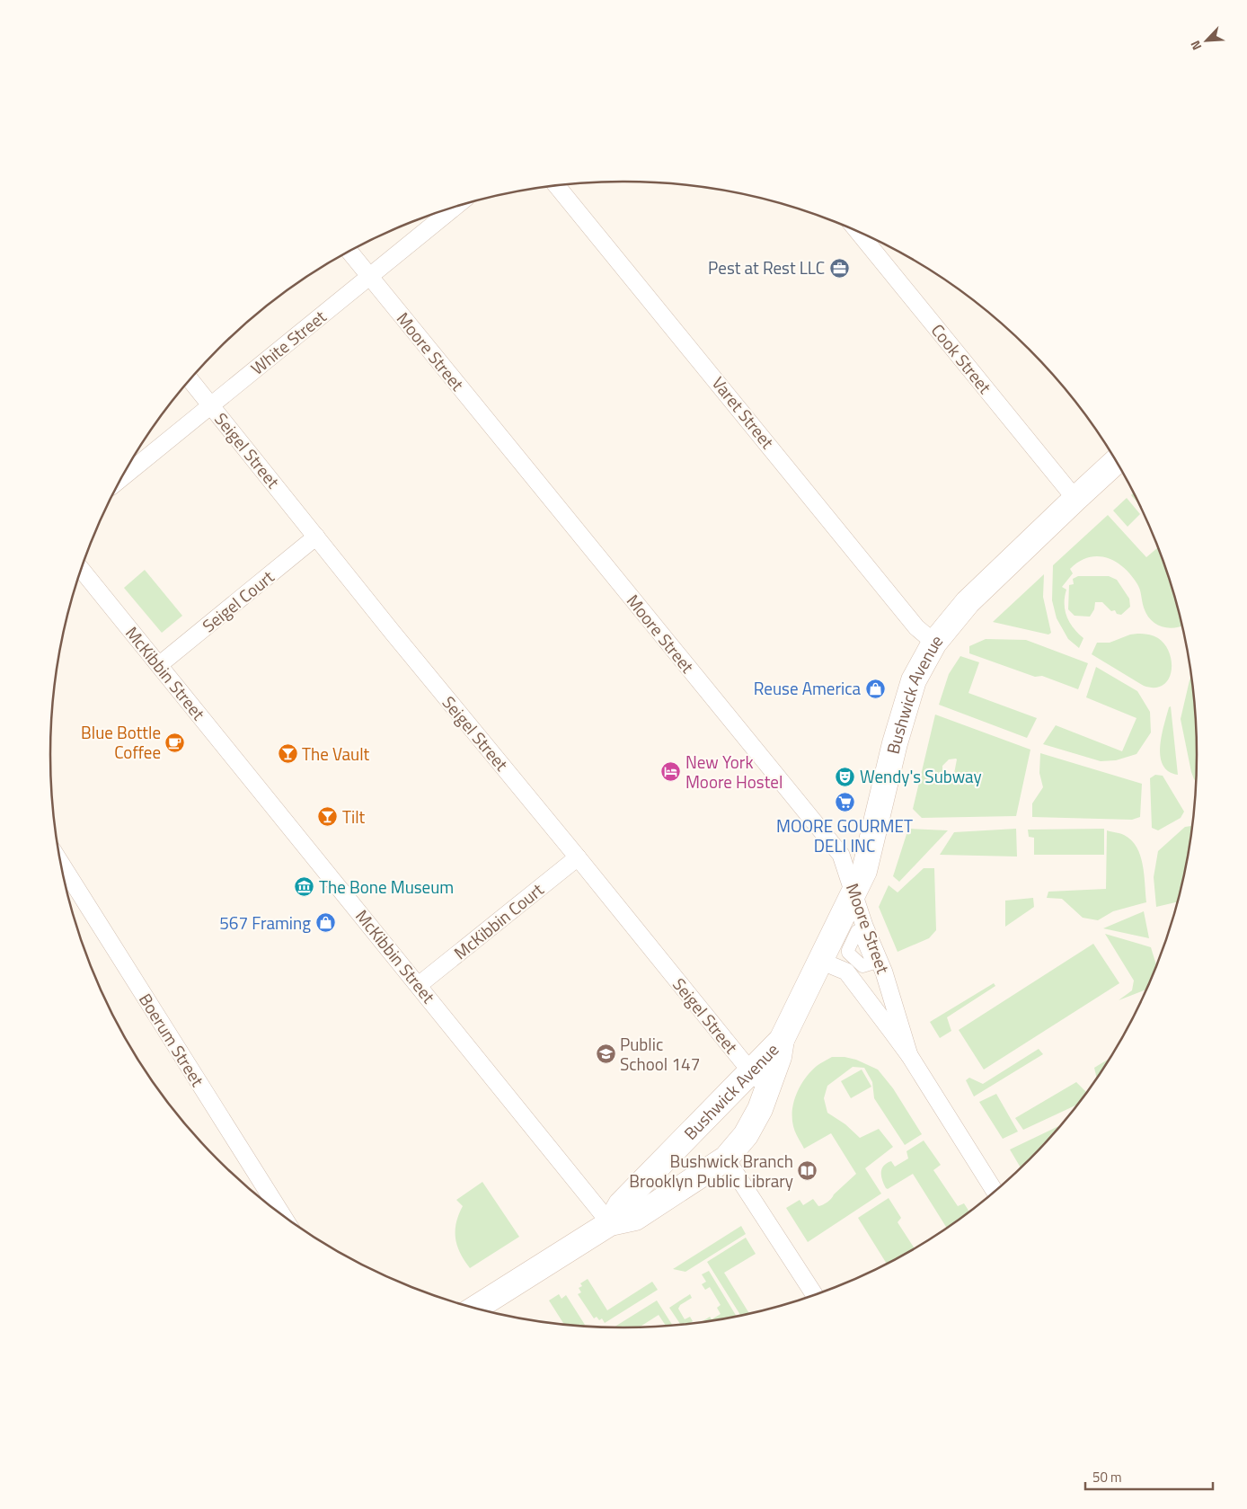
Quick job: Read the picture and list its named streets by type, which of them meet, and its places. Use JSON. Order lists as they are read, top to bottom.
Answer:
{
  "streets": {
    "main road": ["Bushwick Avenue"],
    "street": [
      "White Street",
      "Moore Street",
      "Cook Street",
      "Varet Street",
      "Seigel Street",
      "Seigel Court",
      "McKibbin Street",
      "McKibbin Court",
      "Boerum Street"
    ]
  },
  "crossings": [
    ["White Street", "Moore Street"],
    ["White Street", "Seigel Street"],
    ["Moore Street", "Bushwick Avenue"],
    ["Cook Street", "Bushwick Avenue"],
    ["Varet Street", "Bushwick Avenue"],
    ["Seigel Street", "Seigel Court"],
    ["Seigel Street", "Bushwick Avenue"],
    ["Seigel Street", "McKibbin Court"],
    ["Seigel Court", "McKibbin Street"],
    ["McKibbin Street", "Bushwick Avenue"],
    ["McKibbin Street", "McKibbin Court"]
  ],
  "places": {
    "office": ["Pest at Rest LLC"],
    "shop": ["Reuse America", "567 Framing"],
    "cafe": ["Blue Bottle Coffee"],
    "bar": ["The Vault", "Tilt"],
    "hotel": ["New York Moore Hostel"],
    "theatre": ["Wendy's Subway"],
    "supermarket": ["MOORE GOURMET DELI INC"],
    "museum": ["The Bone Museum"],
    "school or university": ["Public School 147"],
    "library": ["Bushwick Branch Brooklyn Public Library"]
  },
  "scale_bar": "50 m",
  "north": "bottom left"
}
